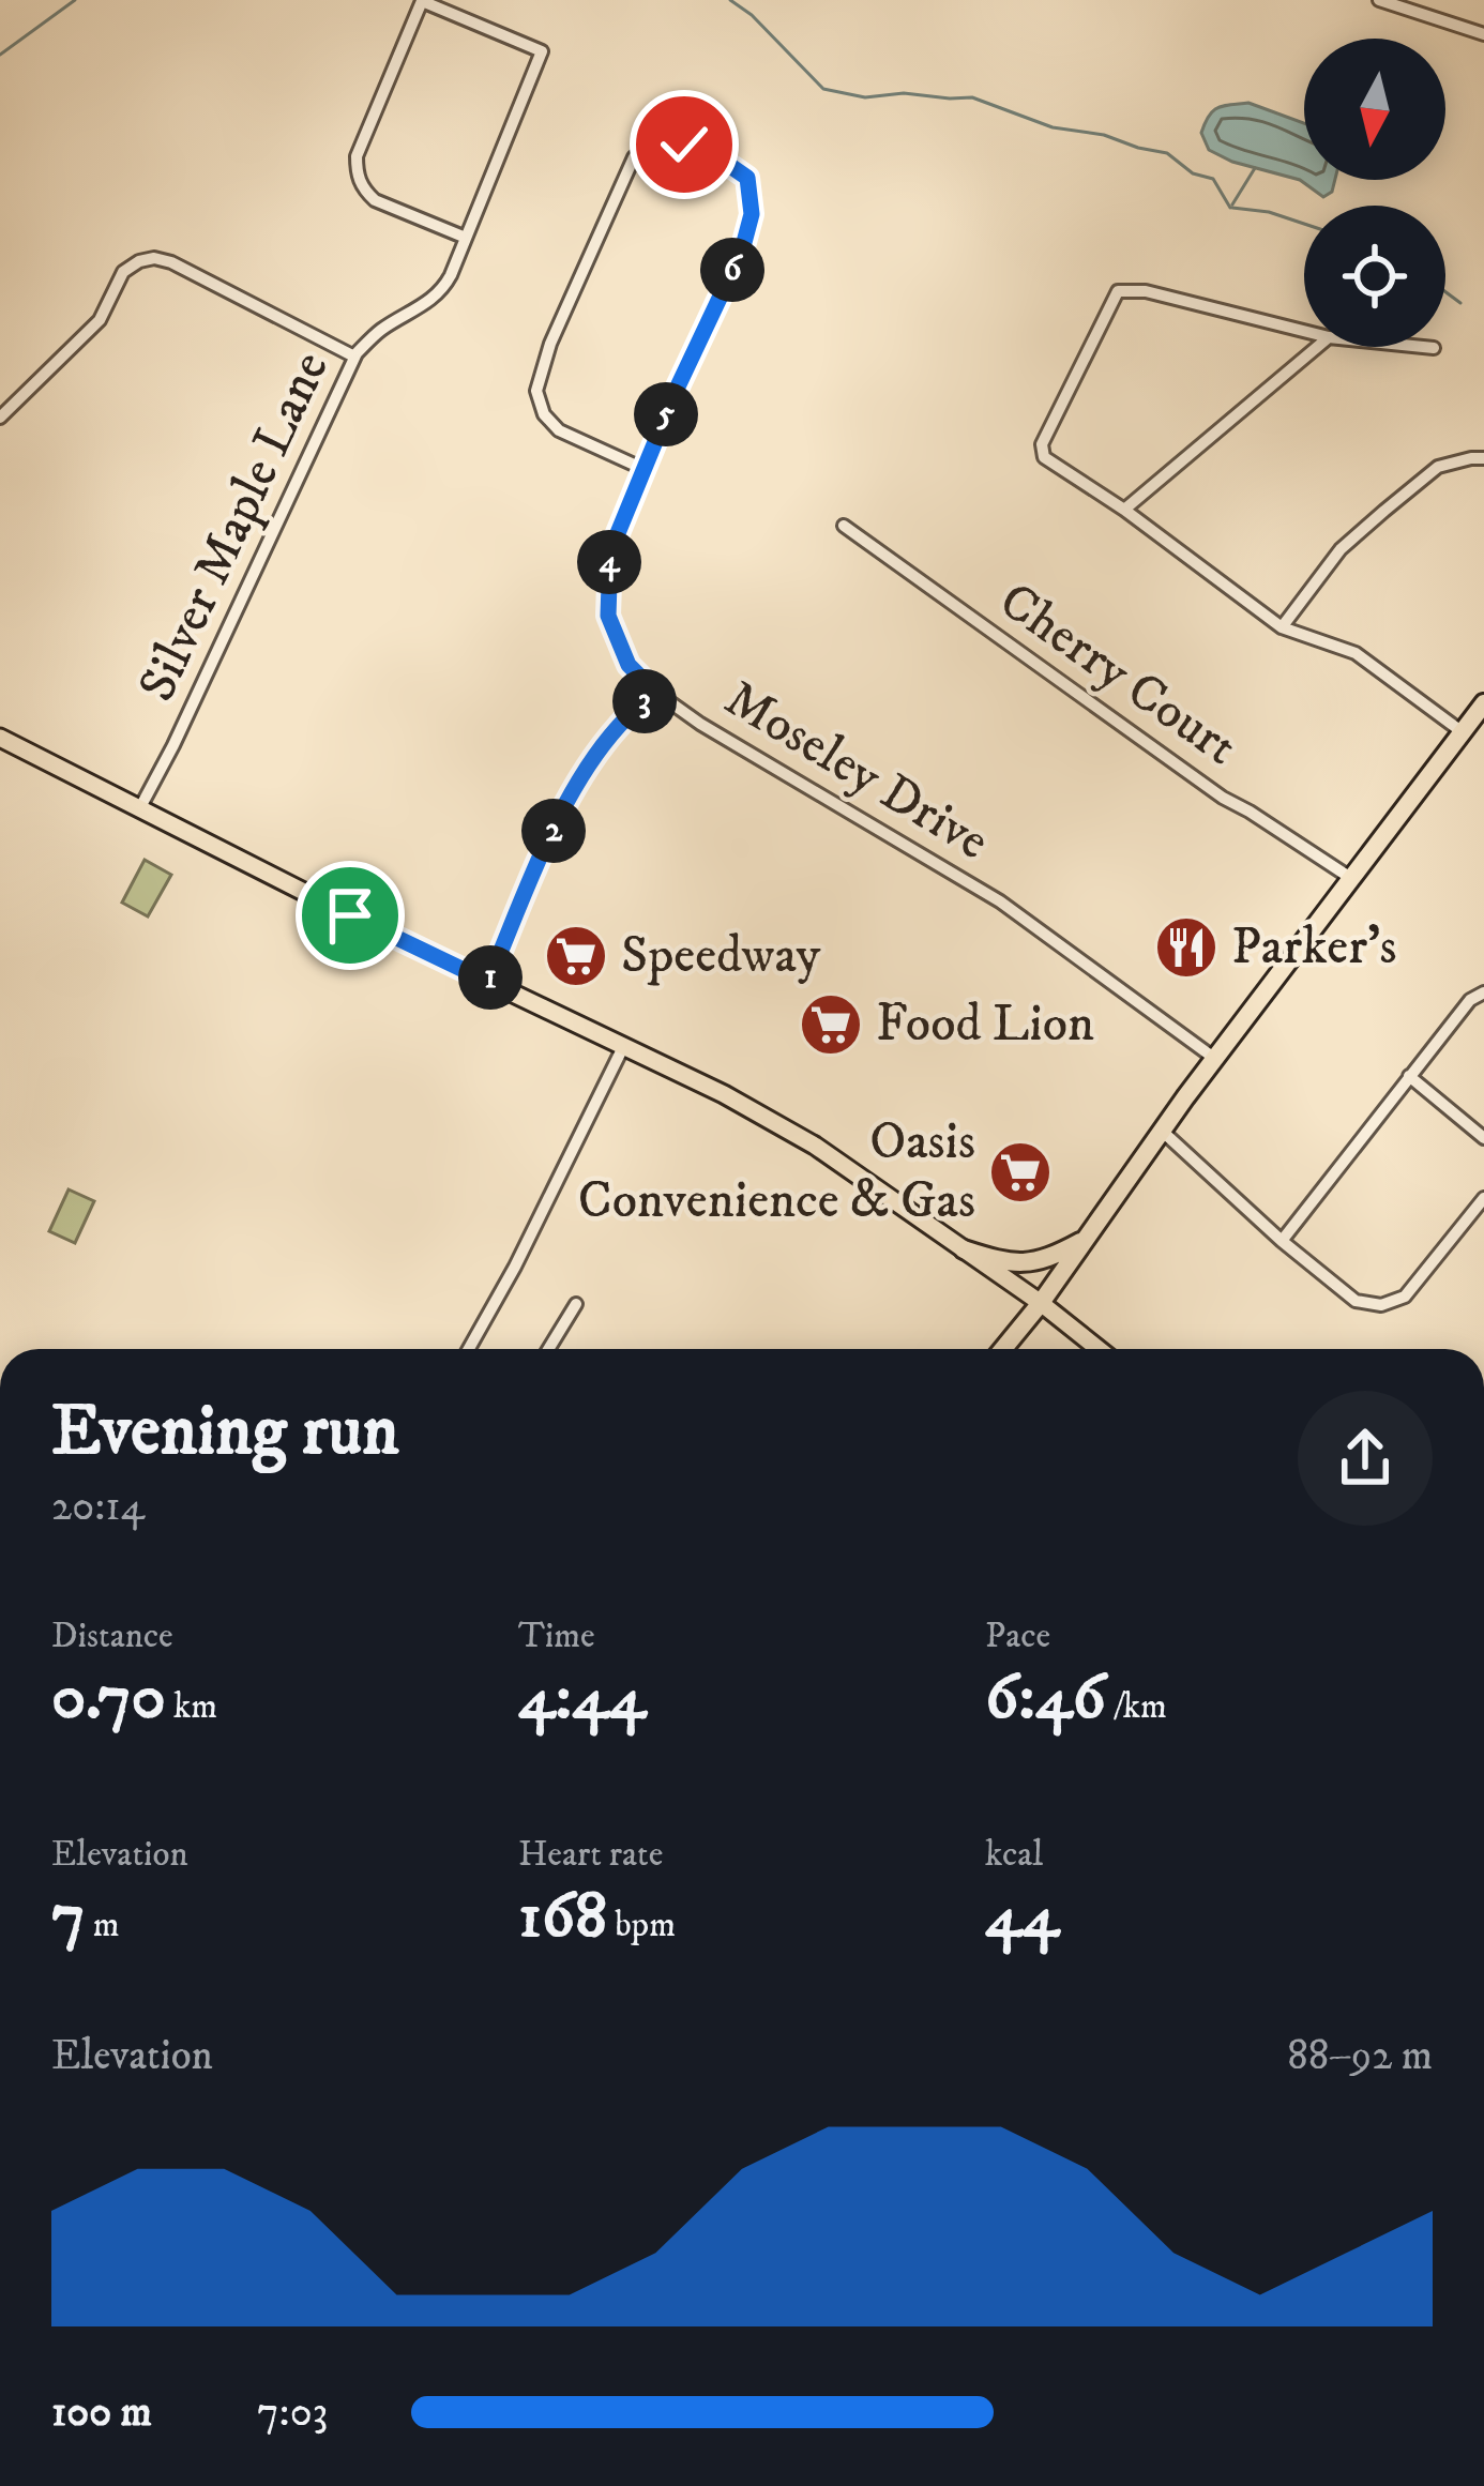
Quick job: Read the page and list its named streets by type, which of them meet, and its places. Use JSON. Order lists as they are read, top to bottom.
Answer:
{
  "streets": {
    "street": ["Silver Maple Lane", "Cherry Court", "Moseley Drive"]
  },
  "places": {
    "restaurant": ["Parker's"],
    "supermarket": ["Speedway", "Food Lion", "Oasis Convenience & Gas"]
  },
  "north": "bottom",
  "page": {
    "pins": [
      "6",
      "5",
      "4",
      "3",
      "2",
      "1"
    ],
    "heading": ["Evening run", "20:14"],
    "stats": [
      ["Distance", "0.70 km"],
      ["Time", "4:44"],
      ["Pace", "6:46 /km"],
      ["Elevation", "7 m"],
      ["Heart rate", "168 bpm"],
      ["kcal", "44"]
    ],
    "chart": ["Elevation", "88–92 m"],
    "list": [
      {
        "name": "100 m",
        "note": "7:03"
      }
    ]
  }
}
